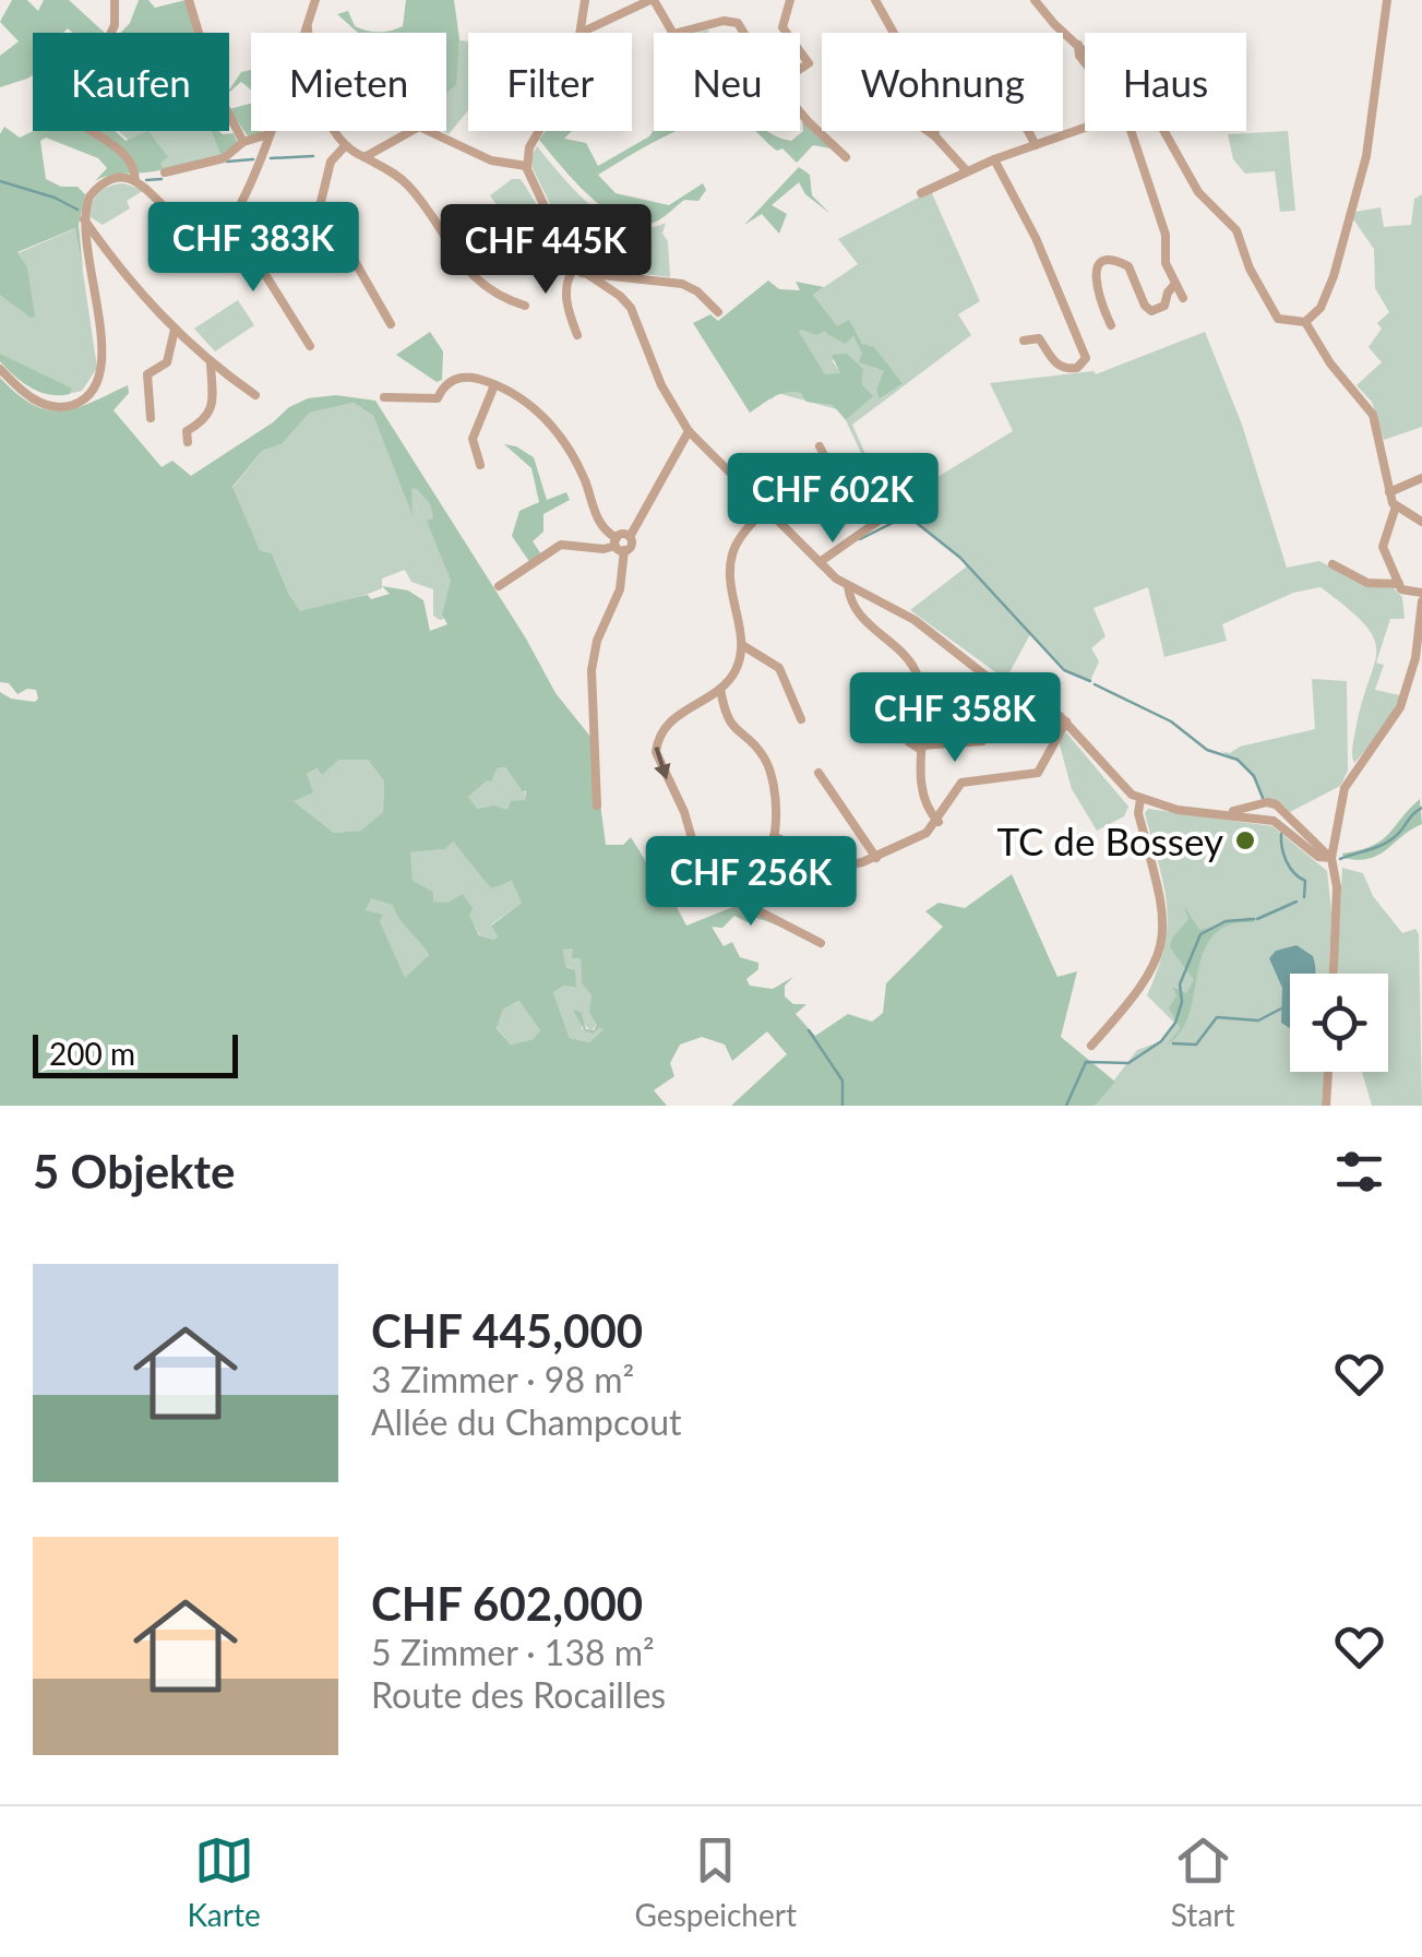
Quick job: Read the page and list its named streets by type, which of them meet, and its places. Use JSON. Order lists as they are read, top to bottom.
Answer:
{
  "places": ["TC de Bossey"],
  "scale_bar": "200 m",
  "page": {
    "chip": [
      "Kaufen",
      "Mieten",
      "Filter",
      "Neu",
      "Wohnung",
      "Haus"
    ],
    "price": [
      "CHF 383K",
      "CHF 445K",
      "CHF 602K",
      "CHF 358K",
      "CHF 256K"
    ],
    "scale": "200 m",
    "heading": "5 Objekte",
    "list": [
      {
        "name": "CHF 445,000",
        "note": "3 Zimmer · 98 m² · Allée du Champcout"
      },
      {
        "name": "CHF 602,000",
        "note": "5 Zimmer · 138 m² · Route des Rocailles"
      }
    ],
    "tabs": ["Karte", "Gespeichert", "Start"]
  }
}
